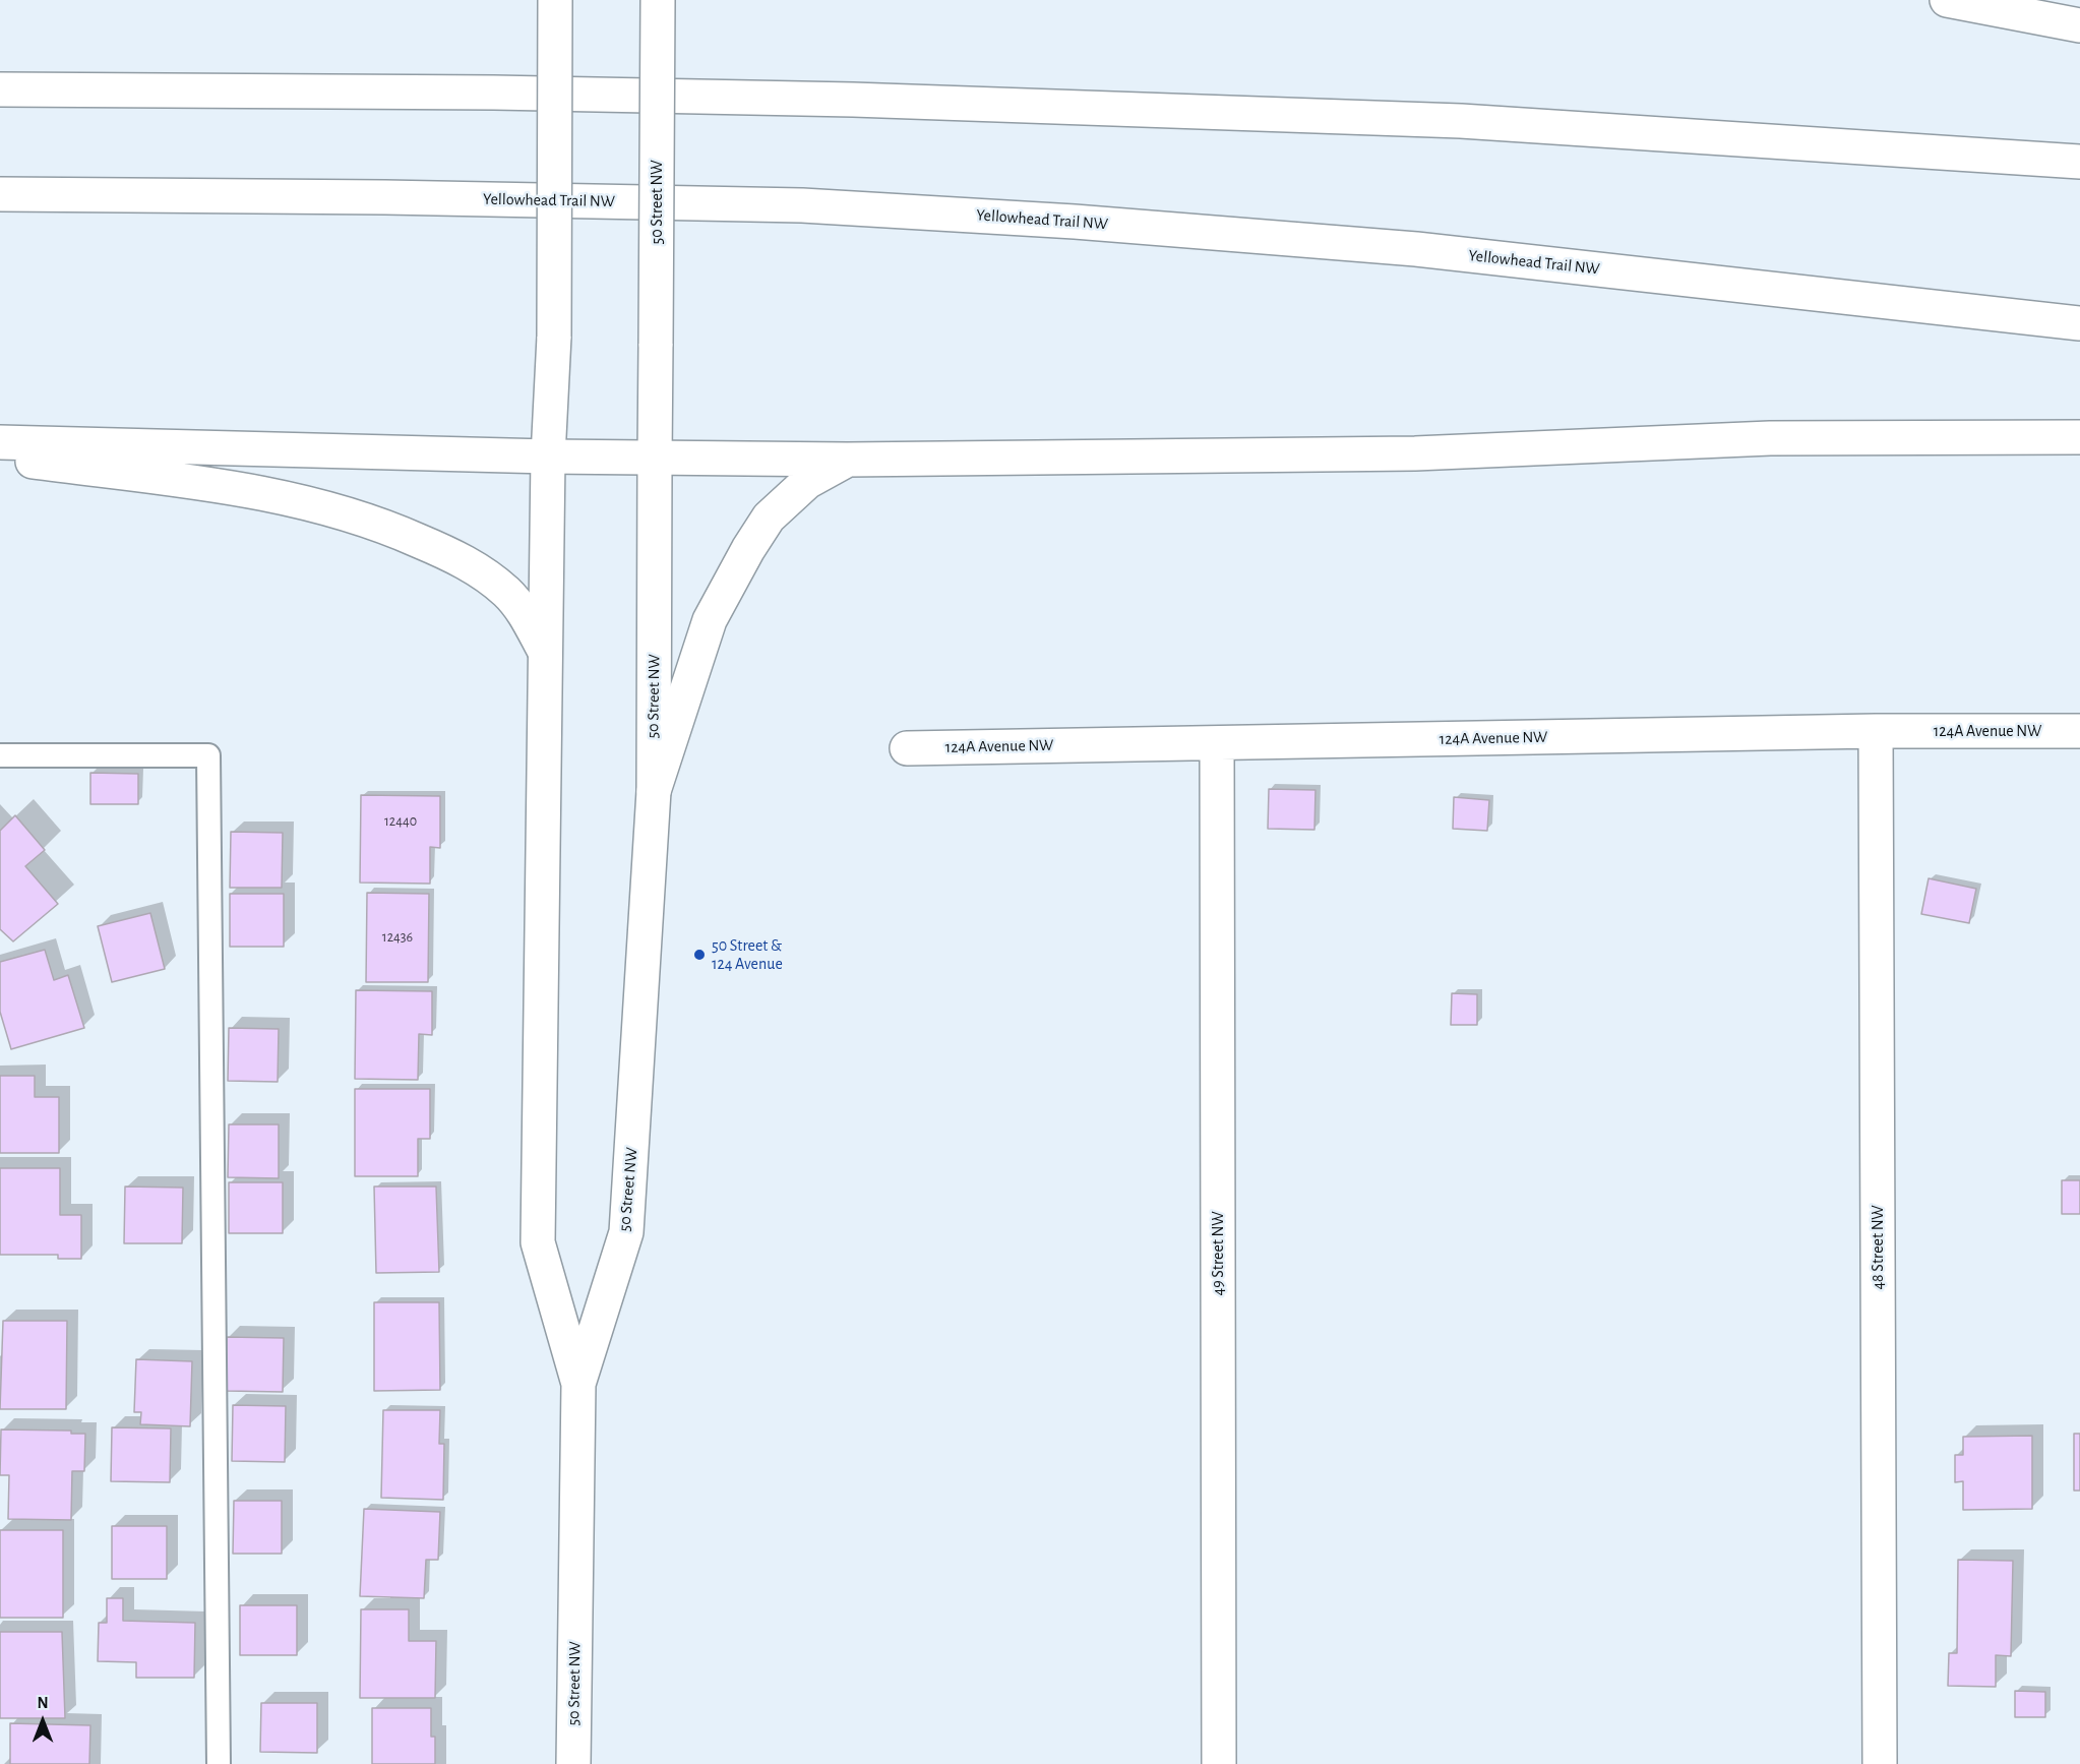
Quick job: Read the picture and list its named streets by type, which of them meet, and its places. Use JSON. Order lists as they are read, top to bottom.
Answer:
{
  "streets": {
    "main road": [
      "Yellowhead Trail NW",
      "50 Street NW",
      "124A Avenue NW",
      "48 Street NW",
      "49 Street NW"
    ]
  },
  "crossings": [
    ["124A Avenue NW", "48 Street NW"],
    ["124A Avenue NW", "49 Street NW"]
  ],
  "places": ["50 Street & 124 Avenue"],
  "house_numbers": ["12440", "12436"],
  "north": "top"
}
